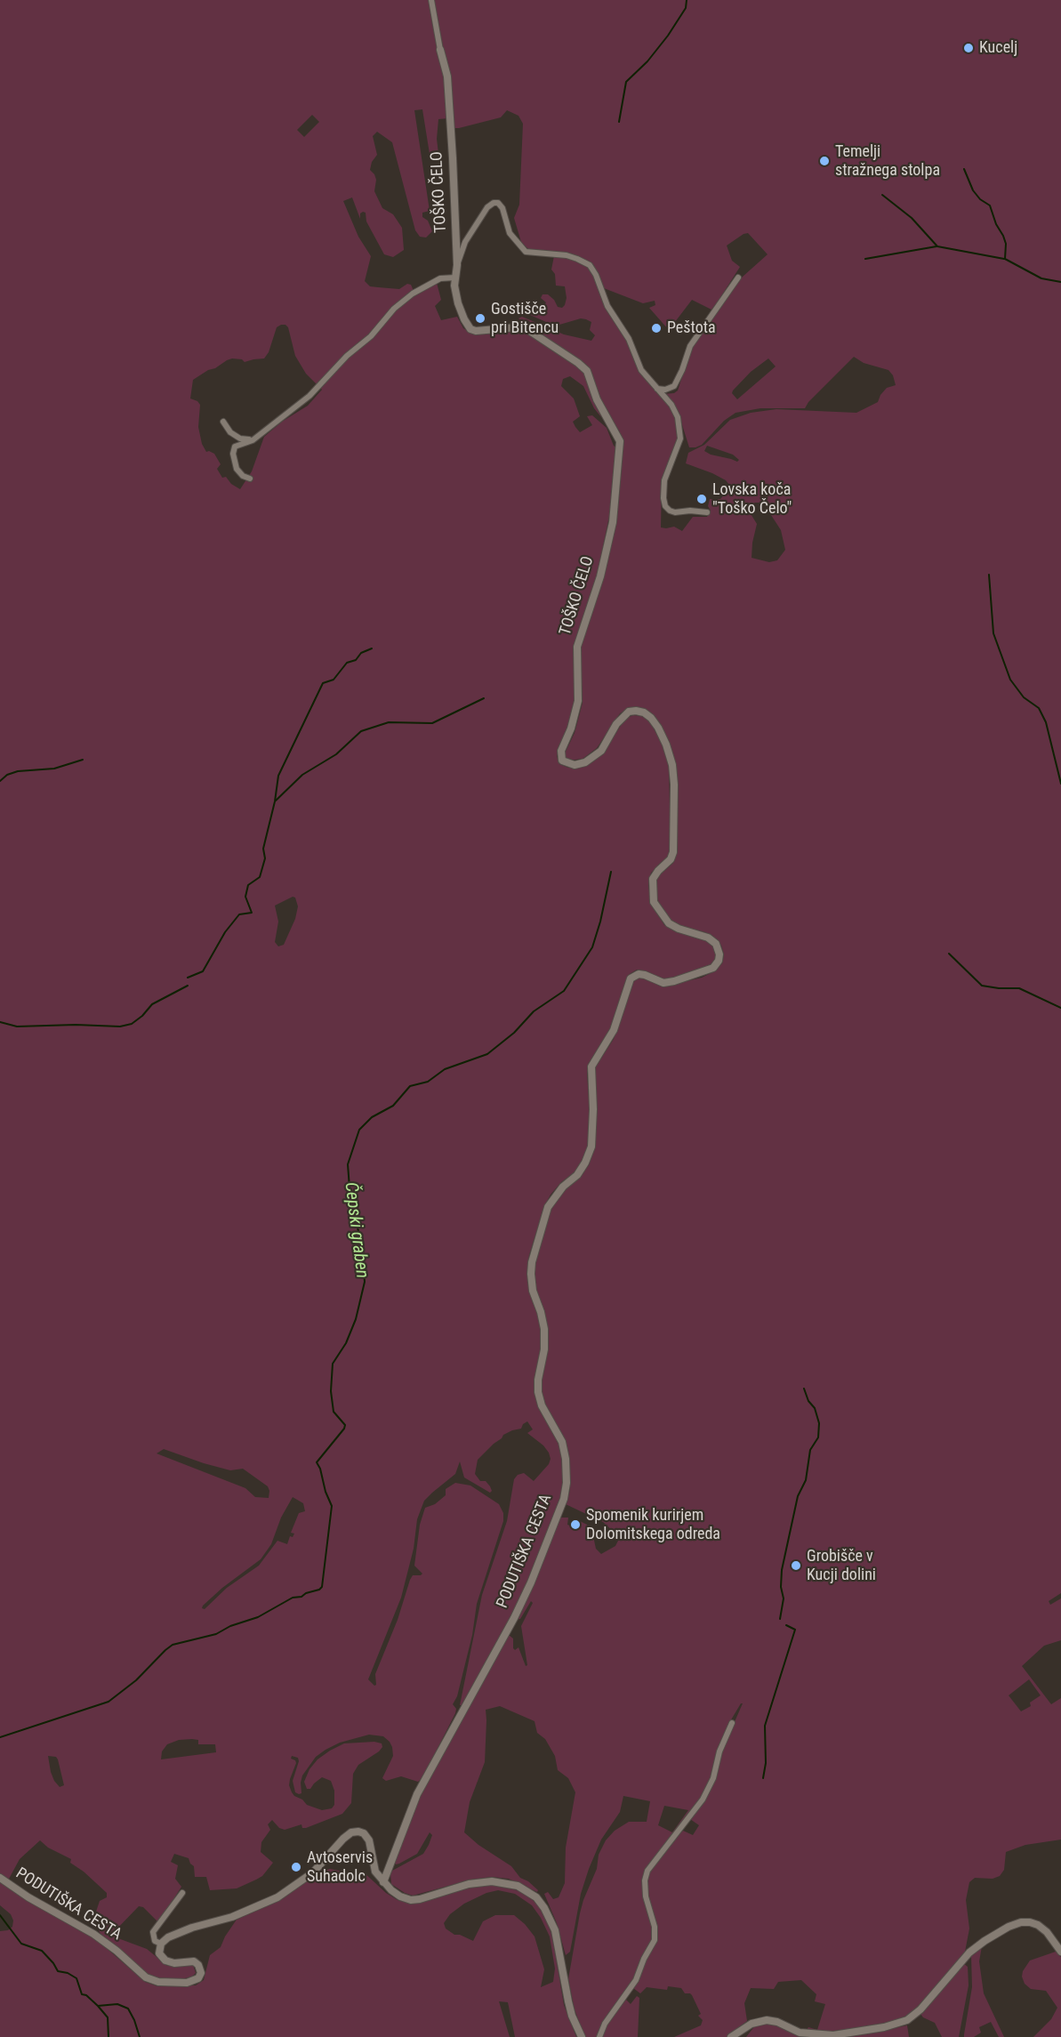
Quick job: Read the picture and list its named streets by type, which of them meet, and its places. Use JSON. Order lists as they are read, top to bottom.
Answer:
{
  "streets": {
    "street": ["TOŠKO ČELO", "PODUTIŠKA CESTA"]
  },
  "crossings": [
    ["TOŠKO ČELO", "PODUTIŠKA CESTA"]
  ],
  "water": ["Čepski graben"],
  "places": [
    "Kucelj",
    "Temelji stražnega stolpa",
    "Gostišče pri Bitencu",
    "Peštota",
    "Lovska koča \"Toško Čelo\"",
    "Spomenik kurirjem Dolomitskega odreda",
    "Grobišče v Kucji dolini",
    "Avtoservis Suhadolc"
  ]
}
